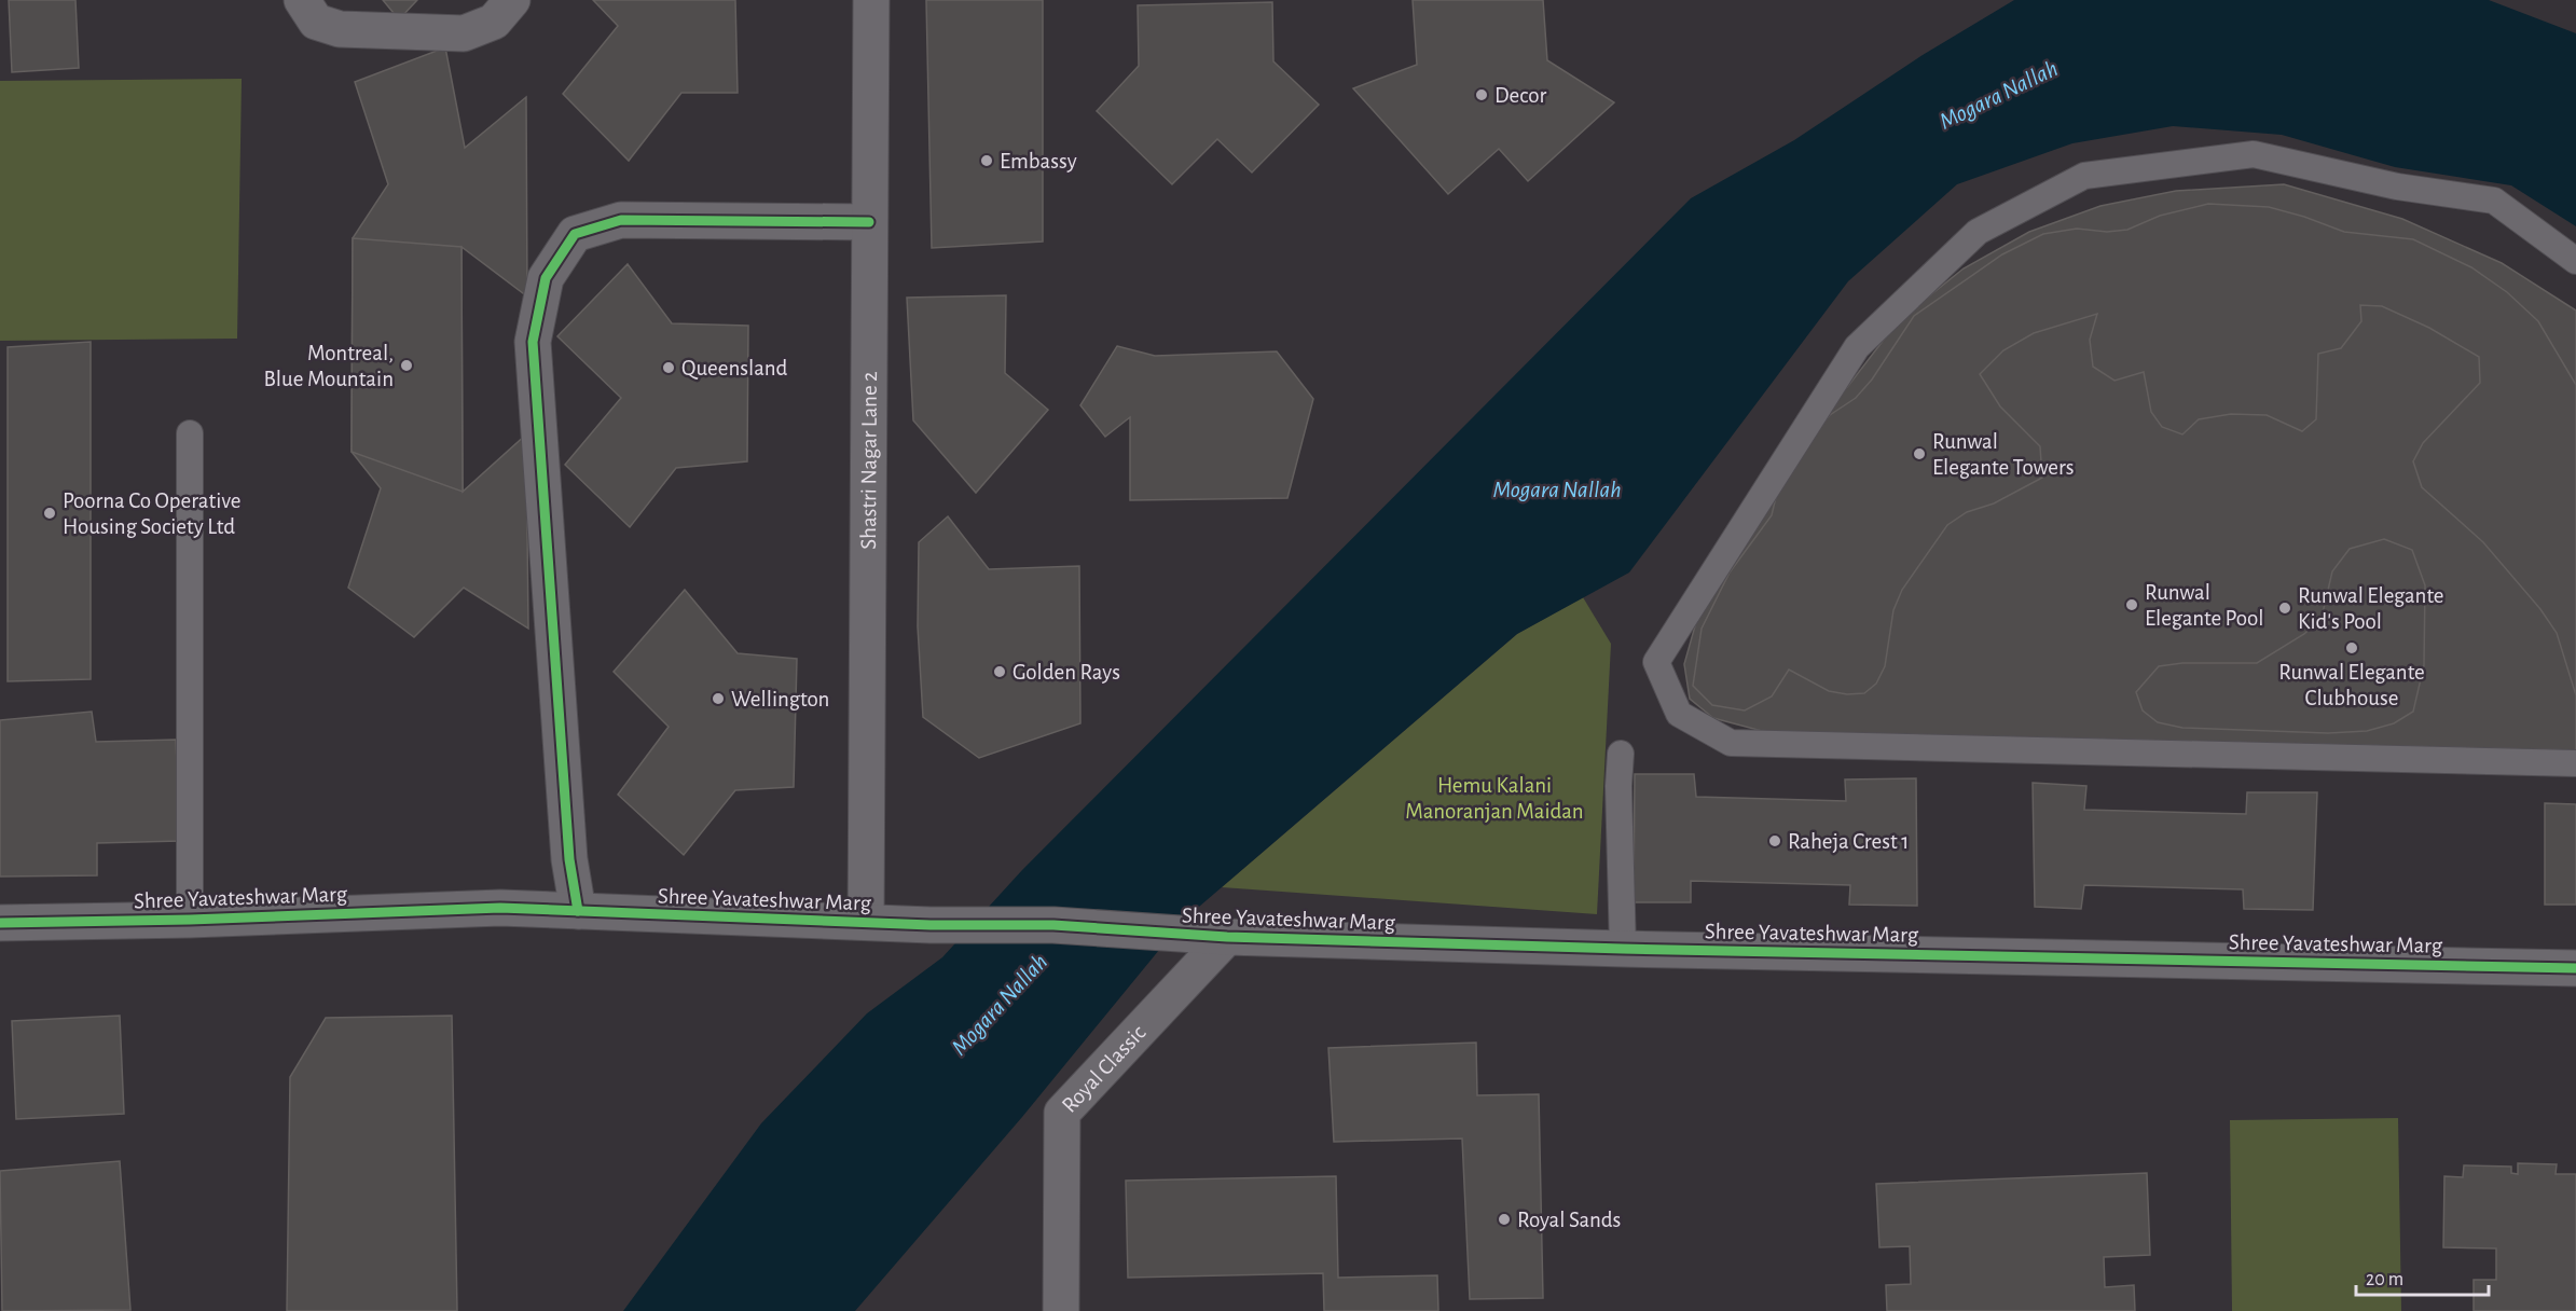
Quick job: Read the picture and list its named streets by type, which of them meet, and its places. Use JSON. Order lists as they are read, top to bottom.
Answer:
{
  "streets": {
    "street": ["Shastri Nagar Lane 2", "Shree Yavateshwar Marg", "Royal Classic"]
  },
  "crossings": [
    ["Shastri Nagar Lane 2", "Shree Yavateshwar Marg"],
    ["Shree Yavateshwar Marg", "Royal Classic"]
  ],
  "water": ["Mogara Nallah"],
  "parks": ["Hemu Kalani Manoranjan Maidan"],
  "places": [
    "Decor",
    "Embassy",
    "Montreal, Blue Mountain",
    "Queensland",
    "Runwal Elegante Towers",
    "Poorna Co Operative Housing Society Ltd",
    "Runwal Elegante Pool",
    "Runwal Elegante Kid's Pool",
    "Runwal Elegante Clubhouse",
    "Golden Rays",
    "Wellington",
    "Raheja Crest 1",
    "Royal Sands"
  ],
  "scale_bar": "20 m"
}
